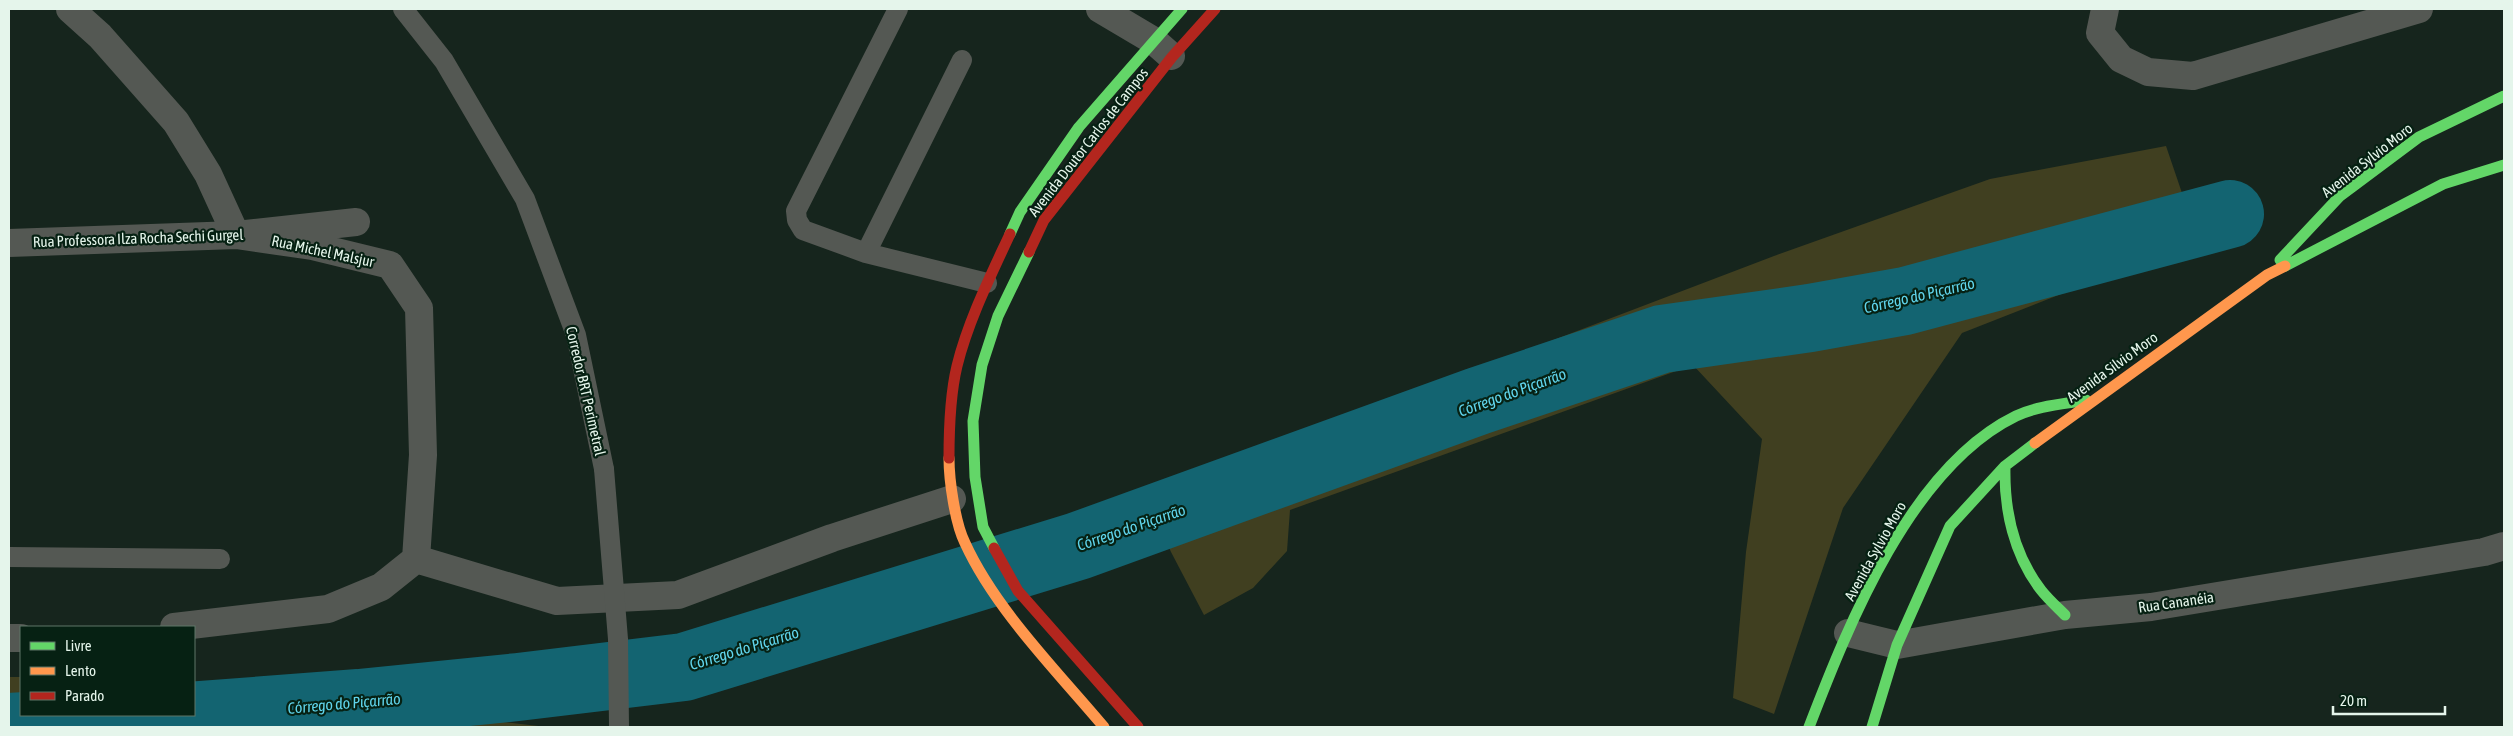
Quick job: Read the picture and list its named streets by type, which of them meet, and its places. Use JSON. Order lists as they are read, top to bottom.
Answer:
{
  "streets": {
    "main road": ["Avenida Doutor Carlos de Campos", "Avenida Sylvio Moro", "Avenida Silvio Moro"],
    "street": ["Rua Professora Ilza Rocha Sechi Gurgel", "Rua Michel Malsjur", "Rua Cananéia"],
    "lane": ["Corredor BRT Perimetral"]
  },
  "crossings": [
    ["Avenida Sylvio Moro", "Avenida Silvio Moro"],
    ["Avenida Sylvio Moro", "Rua Cananéia"],
    ["Rua Professora Ilza Rocha Sechi Gurgel", "Rua Michel Malsjur"],
    ["Avenida Silvio Moro", "Rua Cananéia"]
  ],
  "water": ["Córrego do Piçarrão"],
  "legend": ["Livre", "Lento", "Parado"],
  "scale_bar": "20 m"
}
